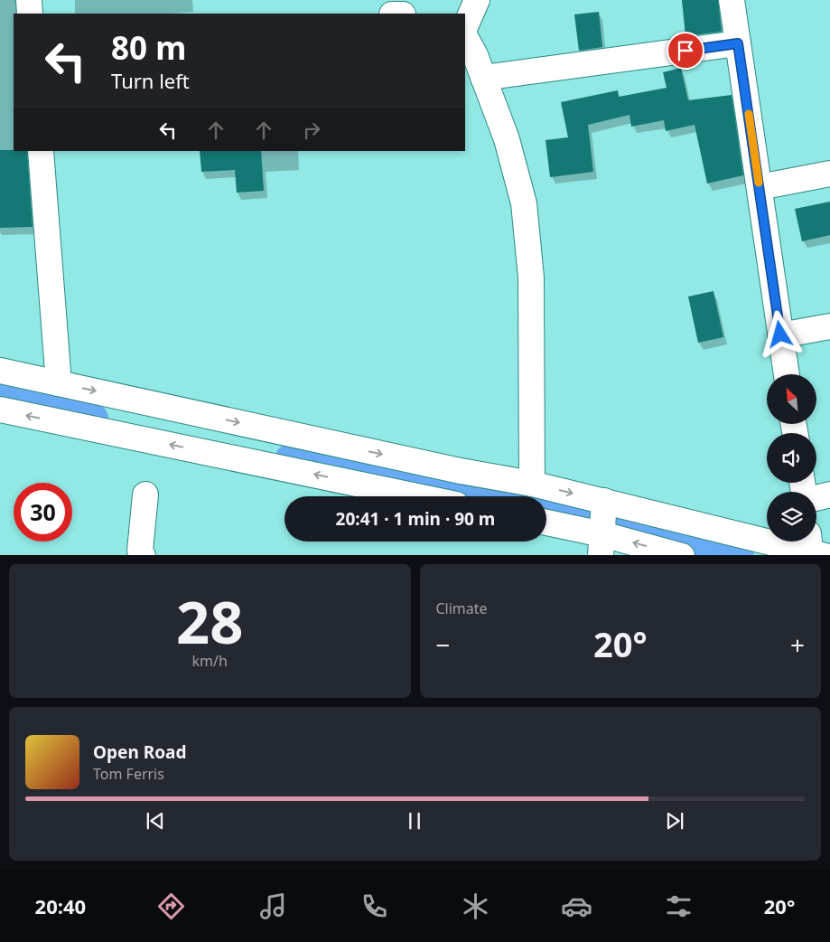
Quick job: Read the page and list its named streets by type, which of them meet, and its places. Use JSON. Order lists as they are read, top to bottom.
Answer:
{
  "north": "top left",
  "page": {
    "turn": ["80 m", "Turn left"],
    "limit": "30",
    "trip": "20:41 · 1 min · 90 m",
    "tile": [
      ["28", "km/h"],
      "Climate"
    ],
    "heat": ["−", "20°", "+"],
    "song": ["Open Road", "Tom Ferris"],
    "tabs": ["20:40", "20°"]
  }
}
